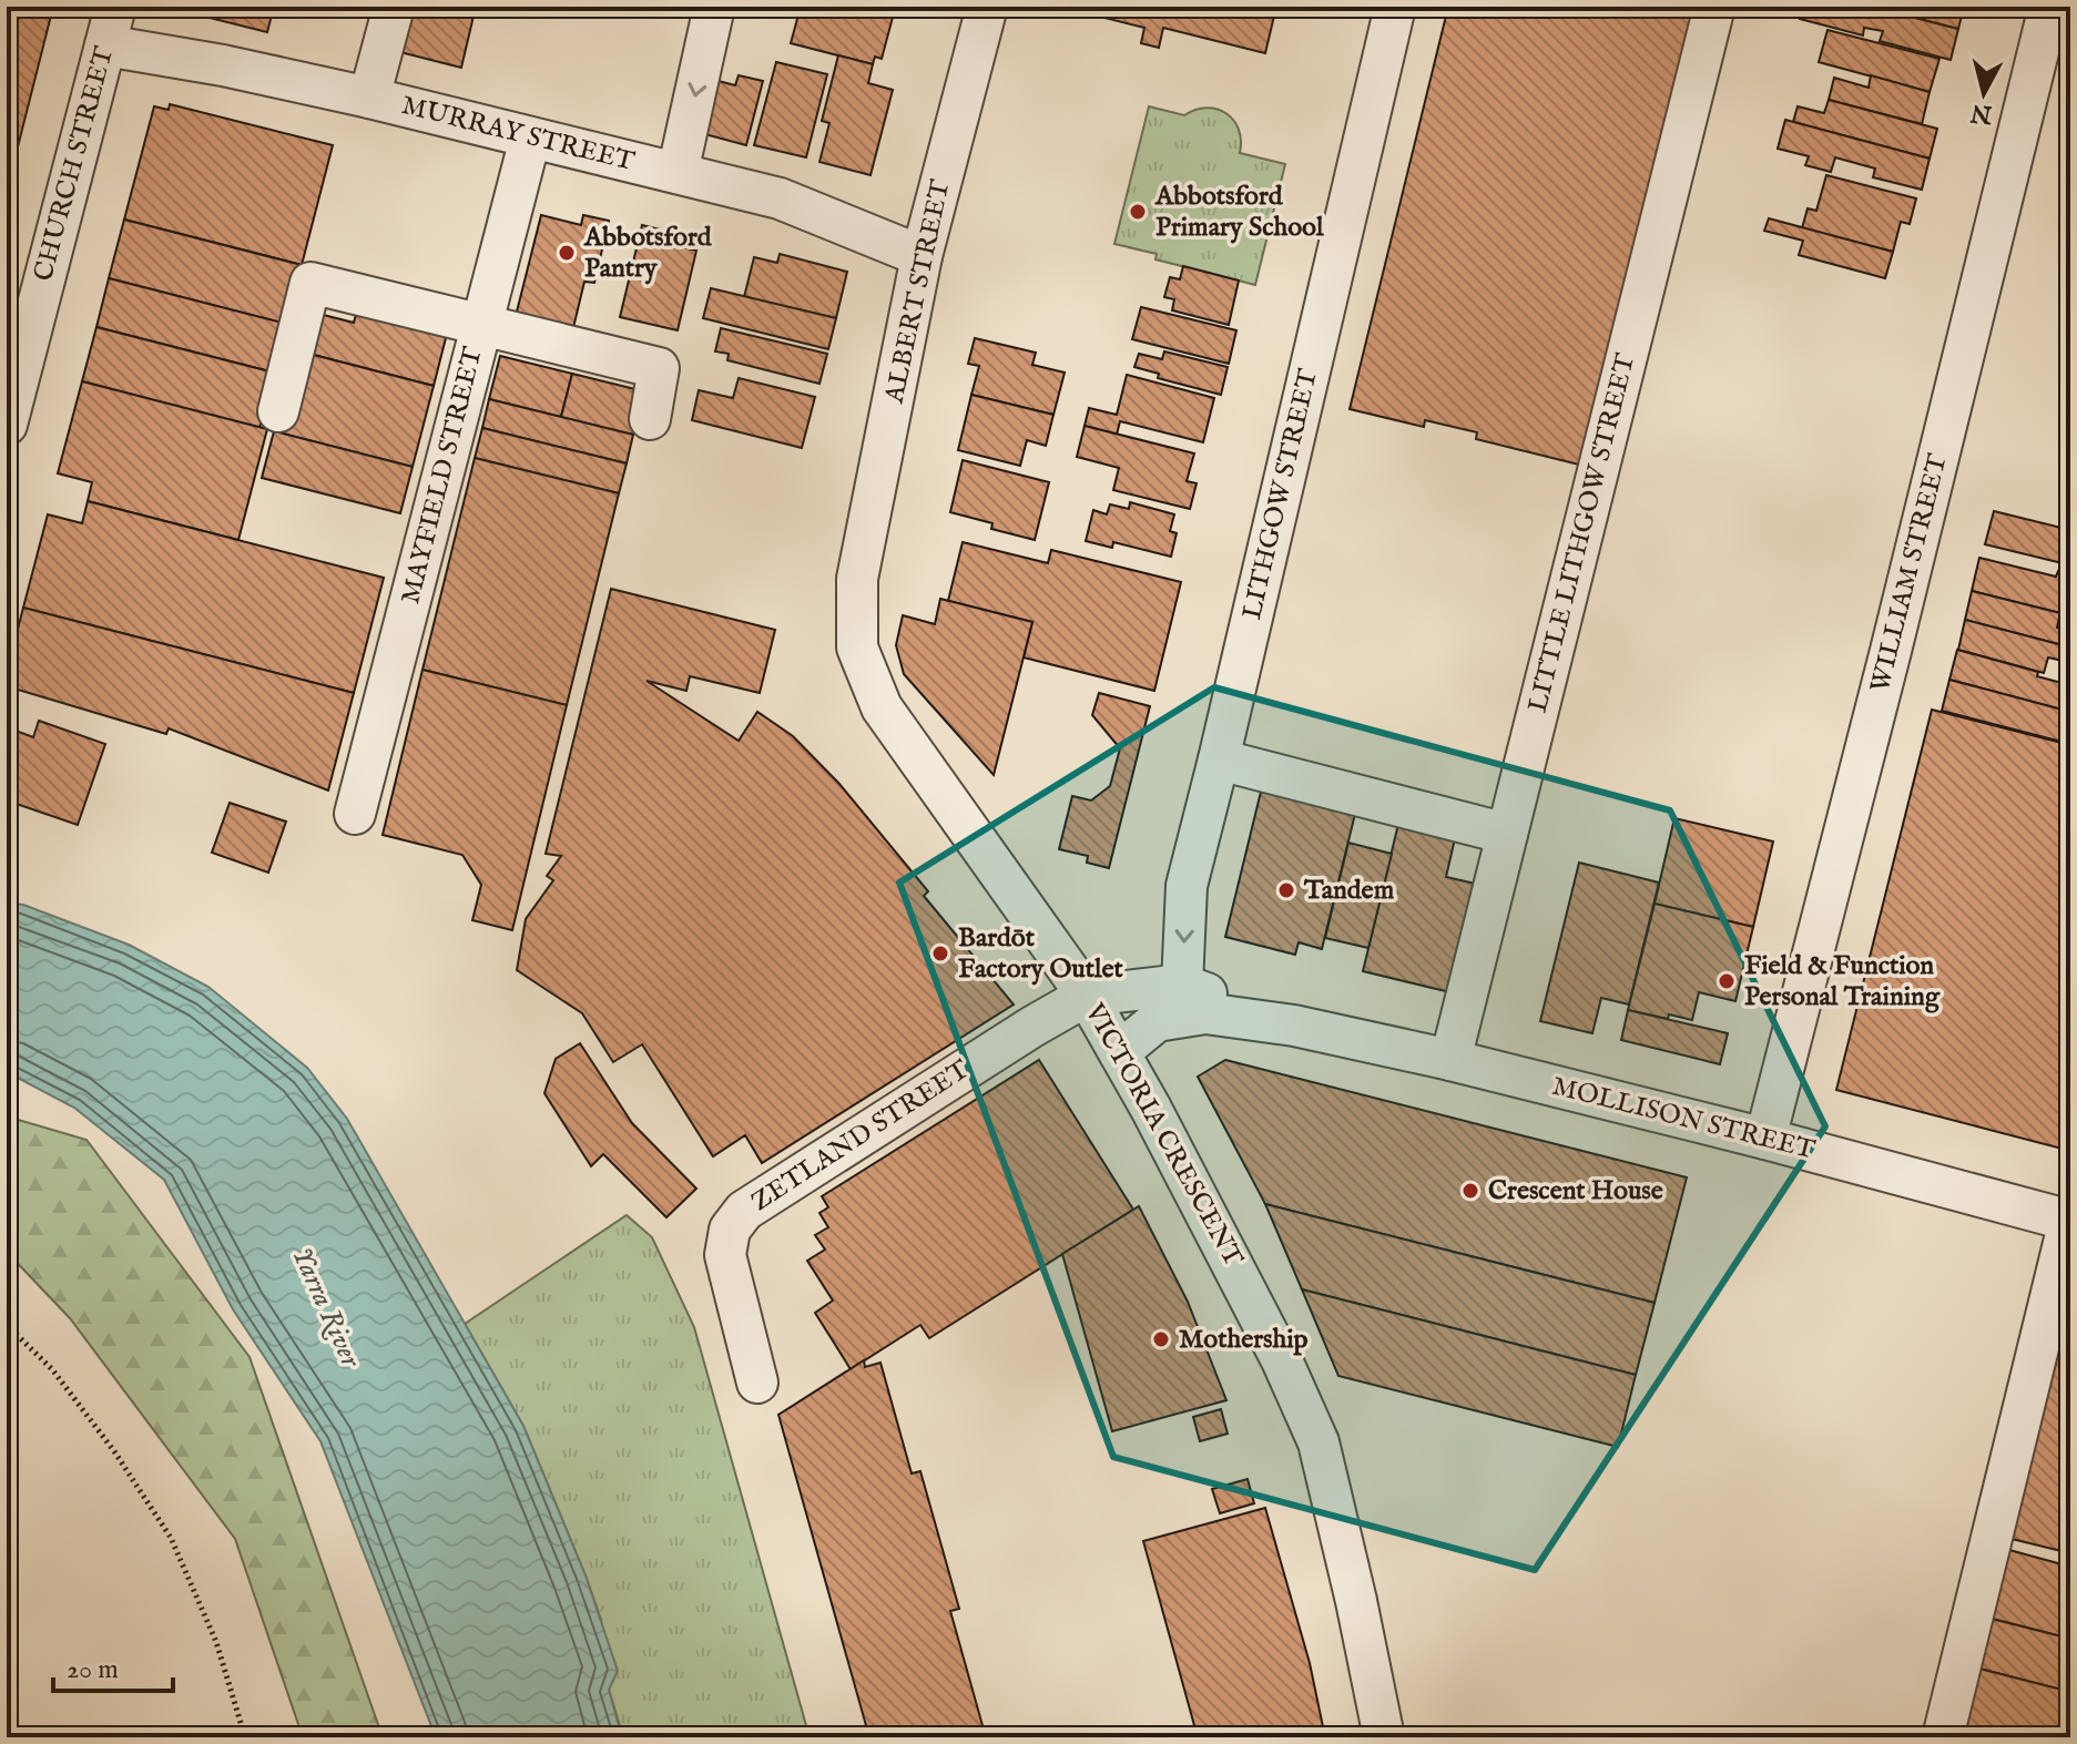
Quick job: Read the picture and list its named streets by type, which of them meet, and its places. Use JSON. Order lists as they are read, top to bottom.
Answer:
{
  "streets": {
    "street": [
      "MURRAY STREET",
      "CHURCH STREET",
      "ALBERT STREET",
      "MAYFIELD STREET",
      "LITHGOW STREET",
      "LITTLE LITHGOW STREET",
      "WILLIAM STREET",
      "MOLLISON STREET",
      "VICTORIA CRESCENT",
      "ZETLAND STREET"
    ]
  },
  "crossings": [
    ["MURRAY STREET", "CHURCH STREET"],
    ["MURRAY STREET", "ALBERT STREET"],
    ["MURRAY STREET", "MAYFIELD STREET"],
    ["ALBERT STREET", "VICTORIA CRESCENT"],
    ["LITHGOW STREET", "MOLLISON STREET"],
    ["LITTLE LITHGOW STREET", "MOLLISON STREET"],
    ["WILLIAM STREET", "MOLLISON STREET"],
    ["MOLLISON STREET", "VICTORIA CRESCENT"],
    ["MOLLISON STREET", "ZETLAND STREET"],
    ["VICTORIA CRESCENT", "ZETLAND STREET"]
  ],
  "water": ["Yarra River"],
  "places": [
    "Abbotsford Primary School",
    "Abbotsford Pantry",
    "Tandem",
    "Bardōt Factory Outlet",
    "Field & Function Personal Training",
    "Crescent House",
    "Mothership"
  ],
  "scale_bar": "20 m",
  "north": "bottom"
}
